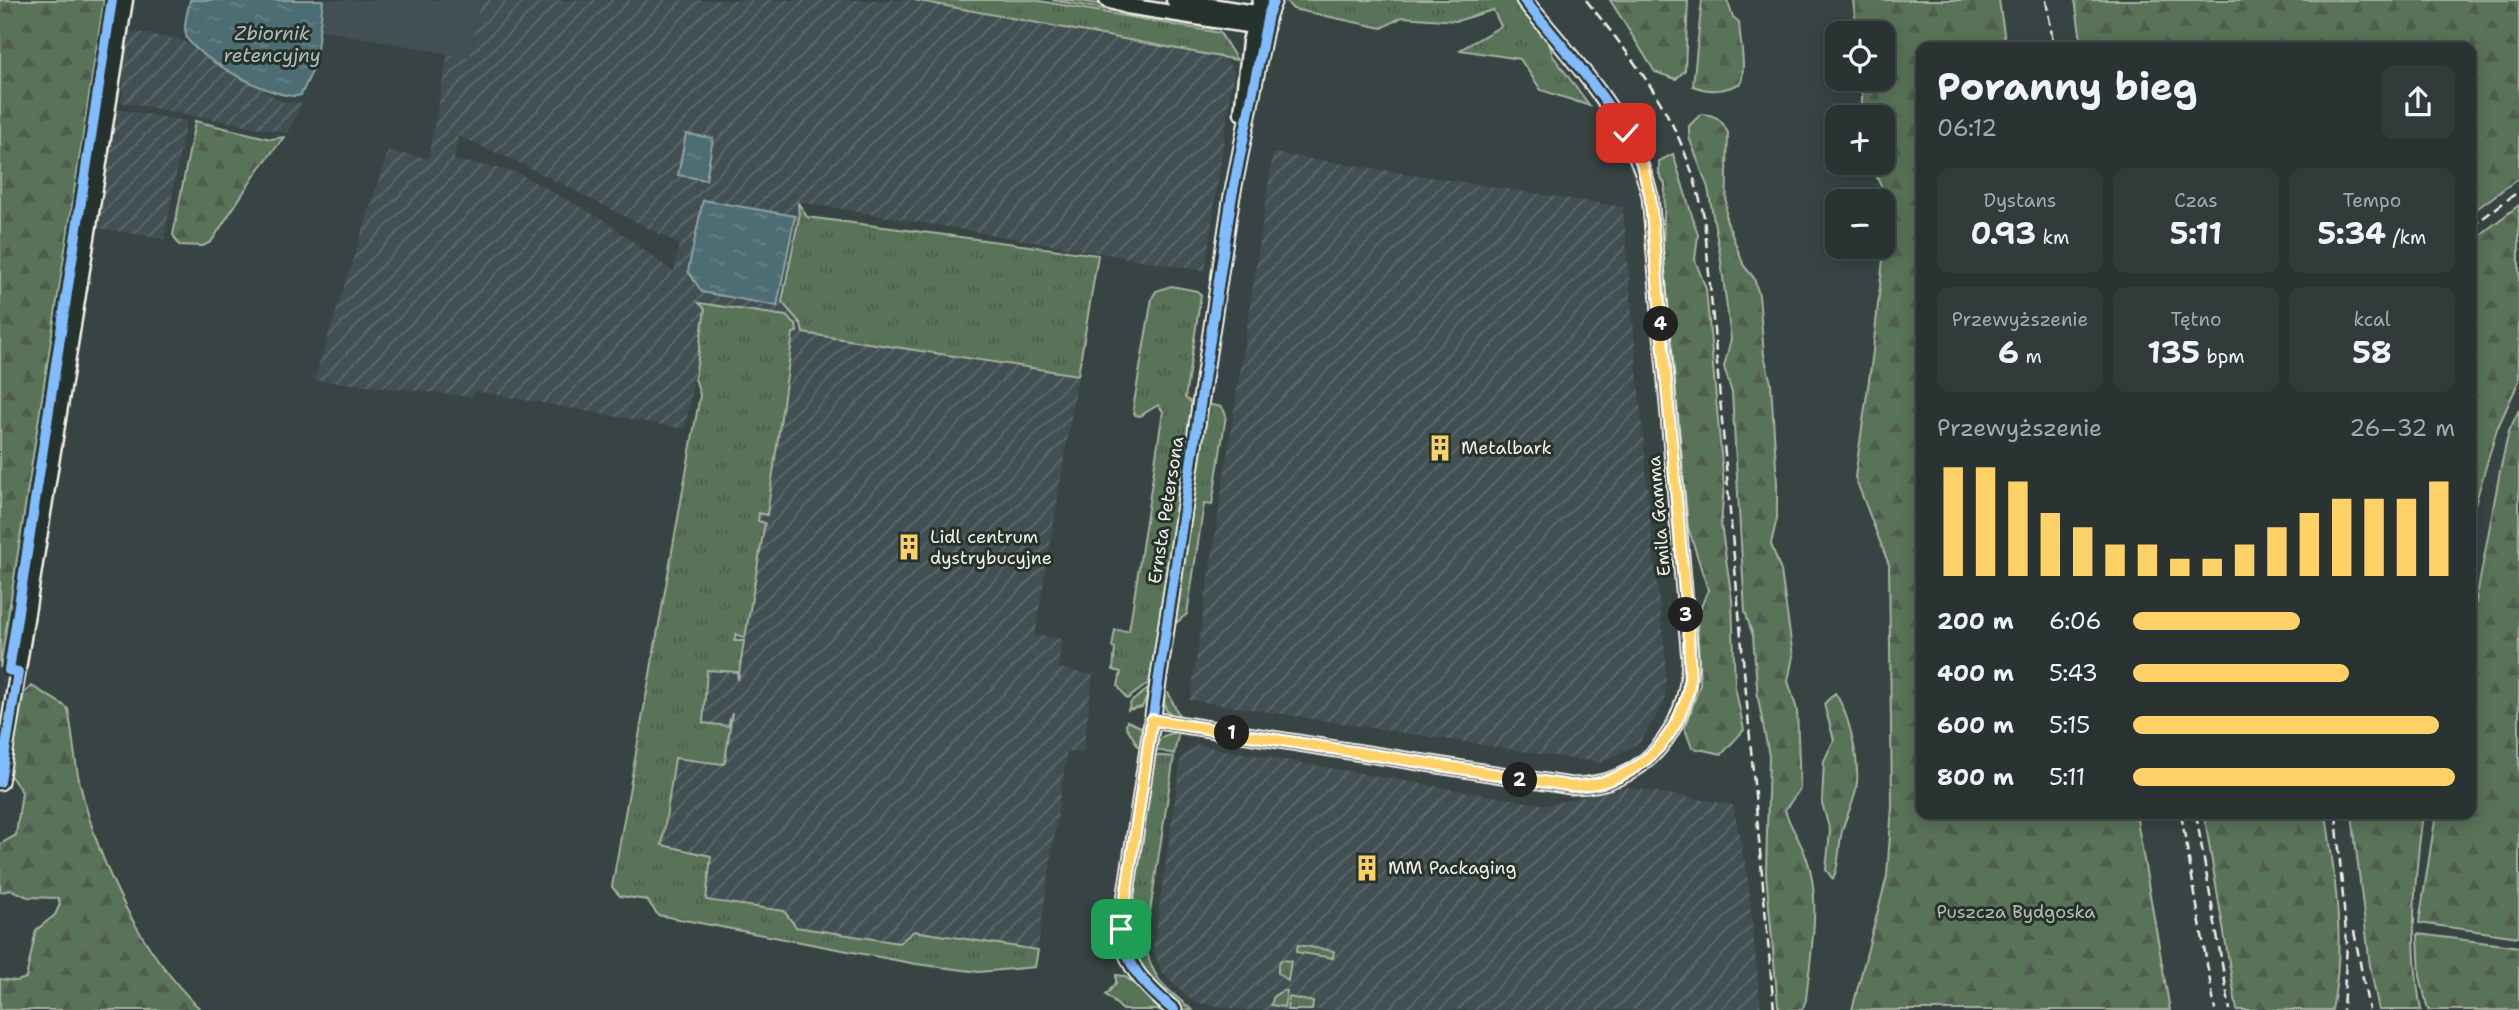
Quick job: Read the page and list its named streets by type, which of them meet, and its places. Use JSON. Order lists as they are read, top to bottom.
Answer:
{
  "streets": {
    "street": ["Ernsta Petersona", "Emila Gamma"]
  },
  "crossings": [
    ["Ernsta Petersona", "Emila Gamma"]
  ],
  "water": ["Zbiornik retencyjny"],
  "parks": ["Puszcza Bydgoska"],
  "places": {
    "building": ["Metalbark", "Lidl centrum dystrybucyjne", "MM Packaging"]
  },
  "page": {
    "map_buttons": ["+", "−"],
    "heading": ["Poranny bieg", "06:12"],
    "stats": [
      ["Dystans", "0.93 km"],
      ["Czas", "5:11"],
      ["Tempo", "5:34 /km"],
      ["Przewyższenie", "6 m"],
      ["Tętno", "135 bpm"],
      ["kcal", "58"]
    ],
    "pins": [
      "4",
      "3",
      "1",
      "2"
    ],
    "chart": ["Przewyższenie", "26–32 m"],
    "list": [
      {
        "name": "200 m",
        "note": "6:06"
      },
      {
        "name": "400 m",
        "note": "5:43"
      },
      {
        "name": "600 m",
        "note": "5:15"
      },
      {
        "name": "800 m",
        "note": "5:11"
      }
    ]
  }
}
